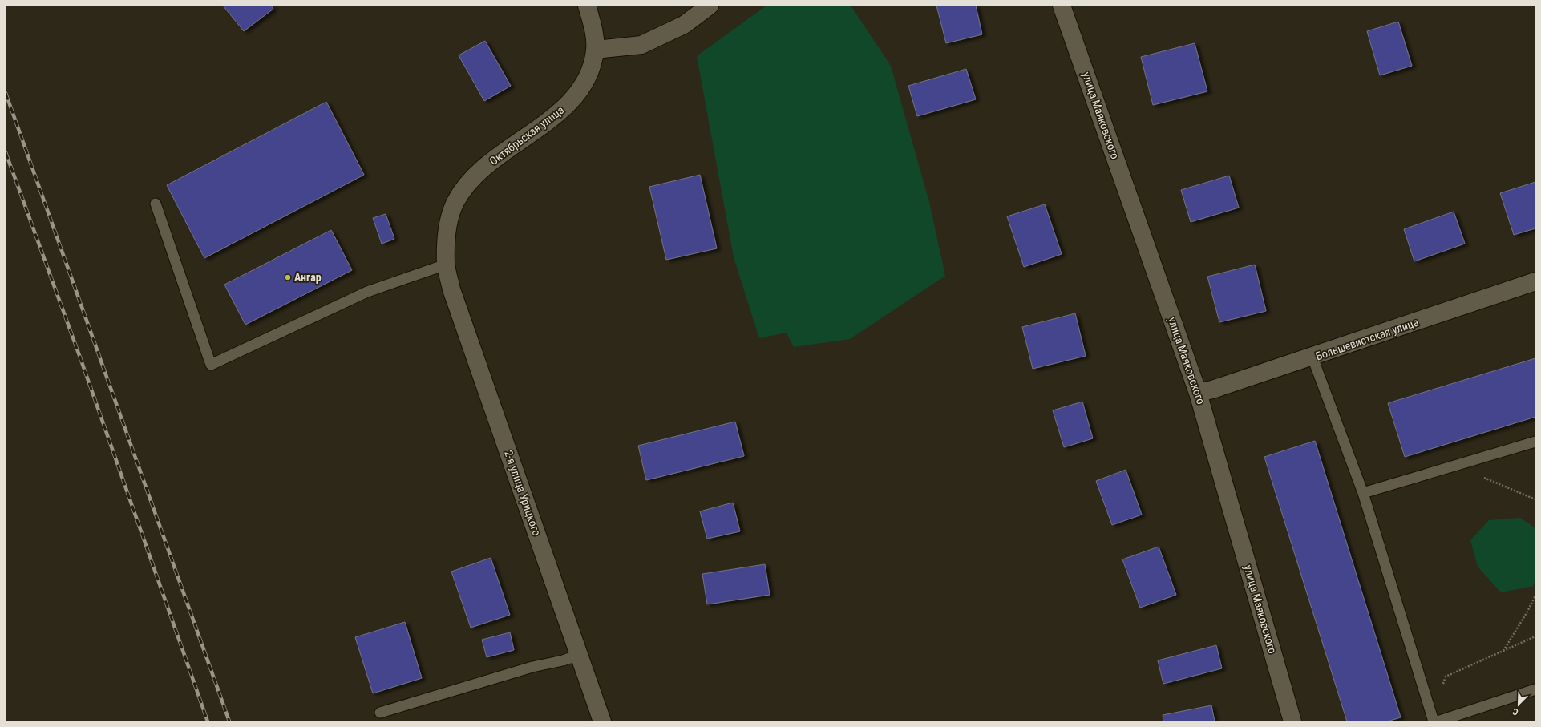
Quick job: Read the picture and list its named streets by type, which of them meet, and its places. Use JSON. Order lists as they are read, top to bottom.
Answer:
{
  "streets": {
    "street": [
      "улица Маяковского",
      "Октябрьская улица",
      "Большевистская улица",
      "2-я улица Урицкого"
    ]
  },
  "crossings": [
    ["улица Маяковского", "Большевистская улица"],
    ["Октябрьская улица", "2-я улица Урицкого"]
  ],
  "places": ["Ангар"],
  "north": "bottom left"
}
